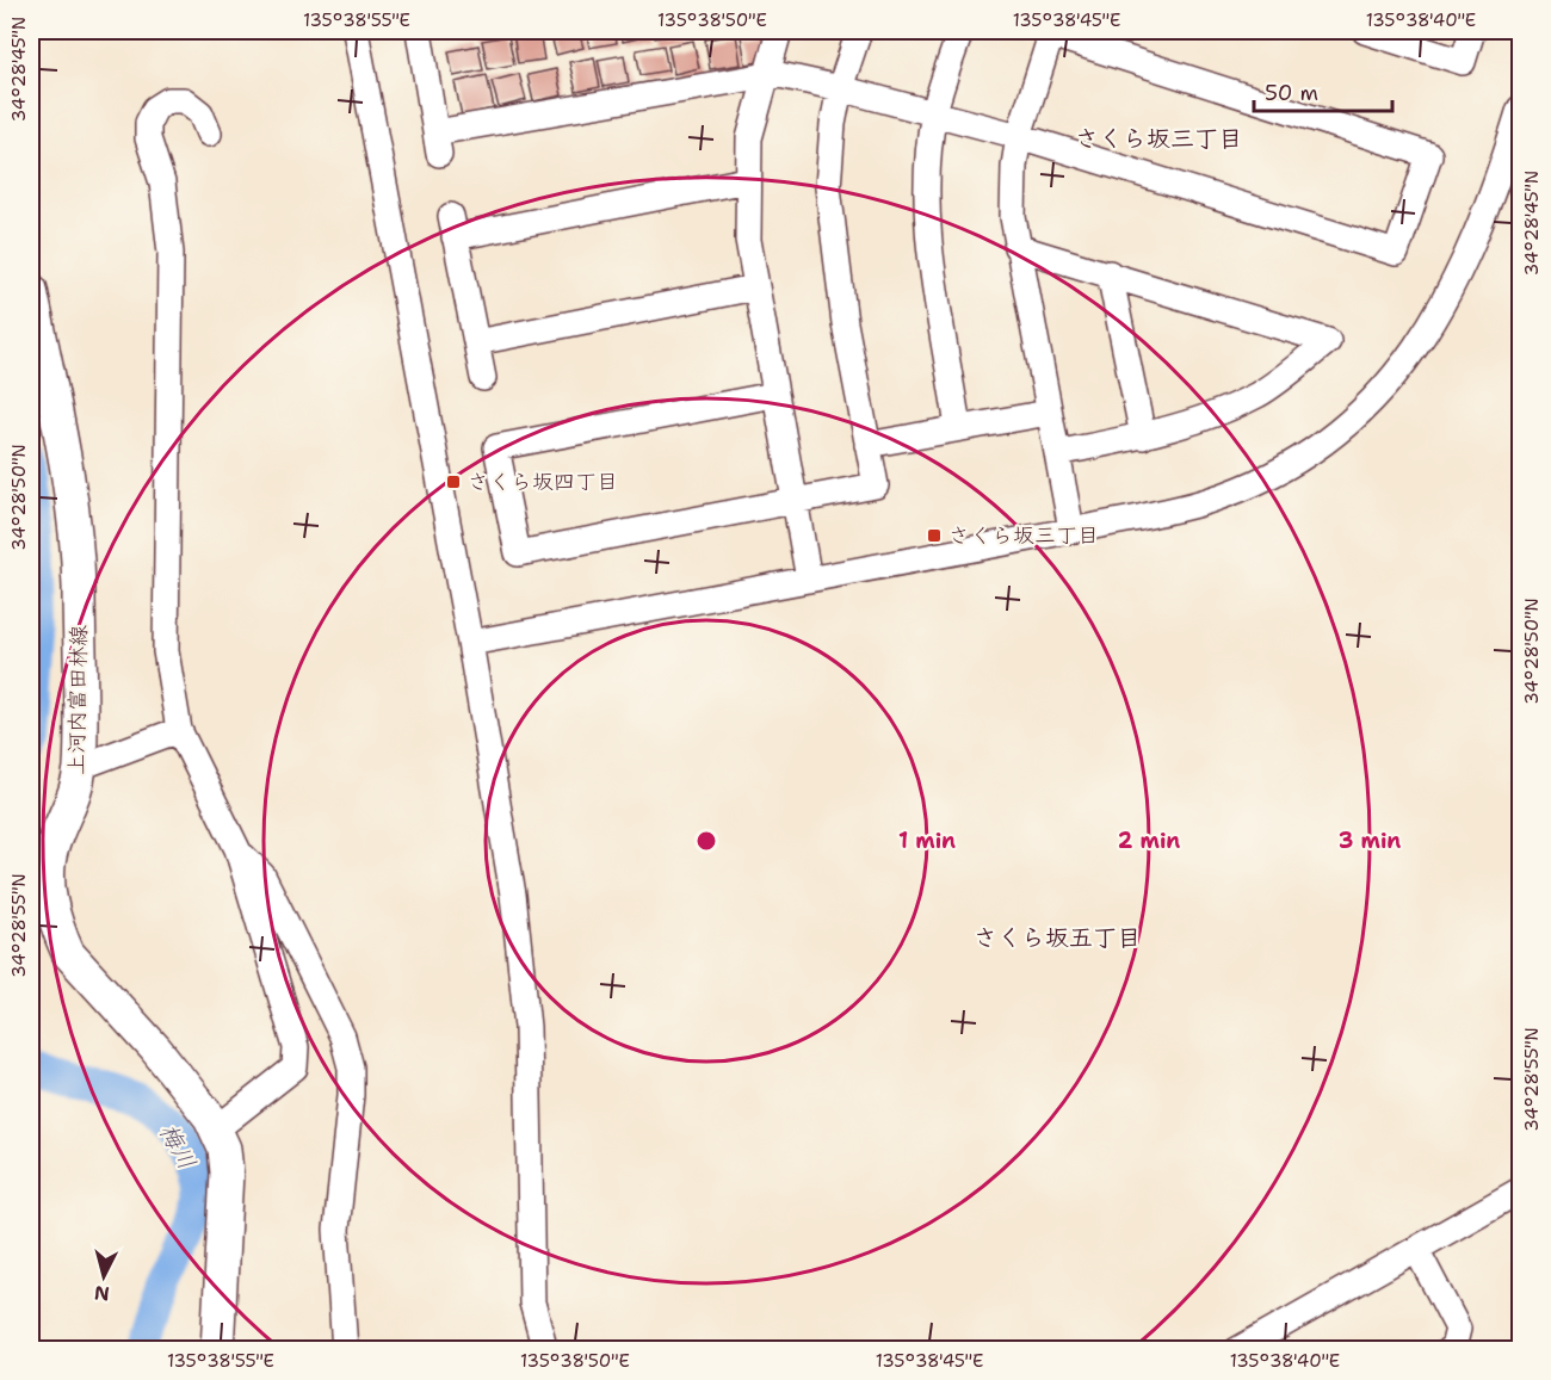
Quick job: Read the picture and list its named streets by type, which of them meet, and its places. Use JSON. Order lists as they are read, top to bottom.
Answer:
{
  "streets": {
    "main road": ["上河内富田林線"]
  },
  "districts": ["さくら坂三丁目", "さくら坂五丁目"],
  "water": ["梅川"],
  "places": {
    "transit": ["さくら坂四丁目", "さくら坂三丁目"]
  },
  "scale_bar": "50 m",
  "north": "bottom",
  "coordinates": [
    "135°38'55\"E",
    "135°38'50\"E",
    "135°38'45\"E",
    "135°38'40\"E",
    "34°28'45\"N",
    "34°28'50\"N",
    "34°28'55\"N"
  ],
  "rings": ["1 min", "2 min", "3 min"]
}
